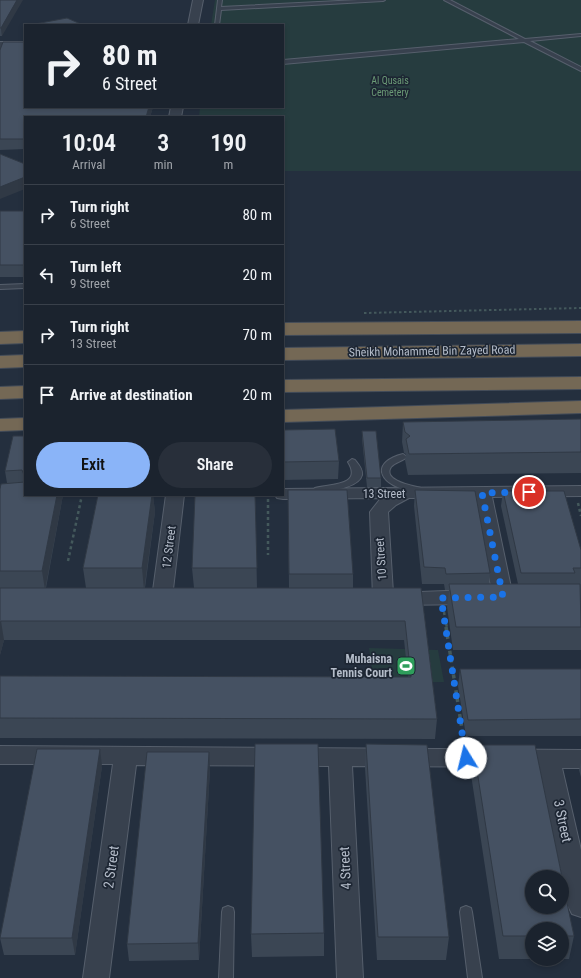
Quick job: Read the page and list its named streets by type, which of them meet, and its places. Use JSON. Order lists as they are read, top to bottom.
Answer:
{
  "streets": {
    "highway": ["Sheikh Mohammed Bin Zayed Road"],
    "street": [
      "13 Street",
      "12 Street",
      "10 Street",
      "3 Street",
      "2 Street",
      "4 Street"
    ]
  },
  "crossings": [
    ["13 Street", "10 Street"]
  ],
  "parks": ["Al Qusais Cemetery"],
  "places": {
    "sports": ["Muhaisna Tennis Court"]
  },
  "page": {
    "turn": ["80 m", "6 Street"],
    "eta": [
      "10:04",
      "Arrival",
      "3",
      "min",
      "190",
      "m"
    ],
    "list": [
      {
        "name": "Turn right",
        "note": "6 Street",
        "value": "80 m"
      },
      {
        "name": "Turn left",
        "note": "9 Street",
        "value": "20 m"
      },
      {
        "name": "Turn right",
        "note": "13 Street",
        "value": "70 m"
      },
      {
        "name": "Arrive at destination",
        "value": "20 m"
      }
    ],
    "buttons": ["Exit", "Share"]
  }
}
